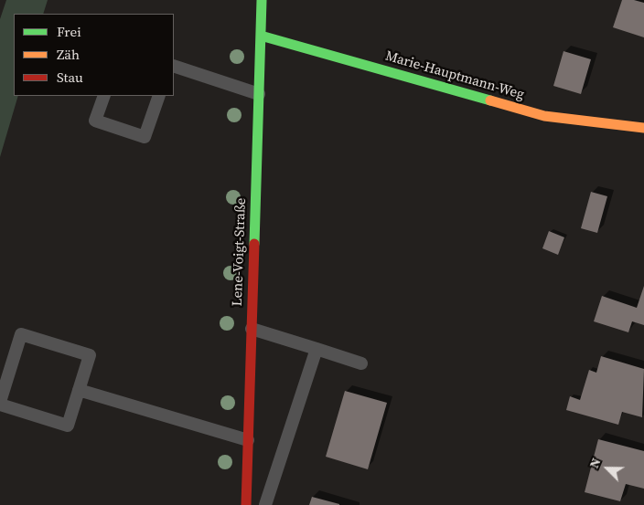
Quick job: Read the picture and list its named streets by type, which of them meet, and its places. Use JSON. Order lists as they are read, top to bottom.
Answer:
{
  "streets": {
    "street": ["Marie-Hauptmann-Weg", "Lene-Voigt-Straße"]
  },
  "crossings": [
    ["Marie-Hauptmann-Weg", "Lene-Voigt-Straße"]
  ],
  "legend": ["Frei", "Zäh", "Stau"],
  "north": "top left"
}
